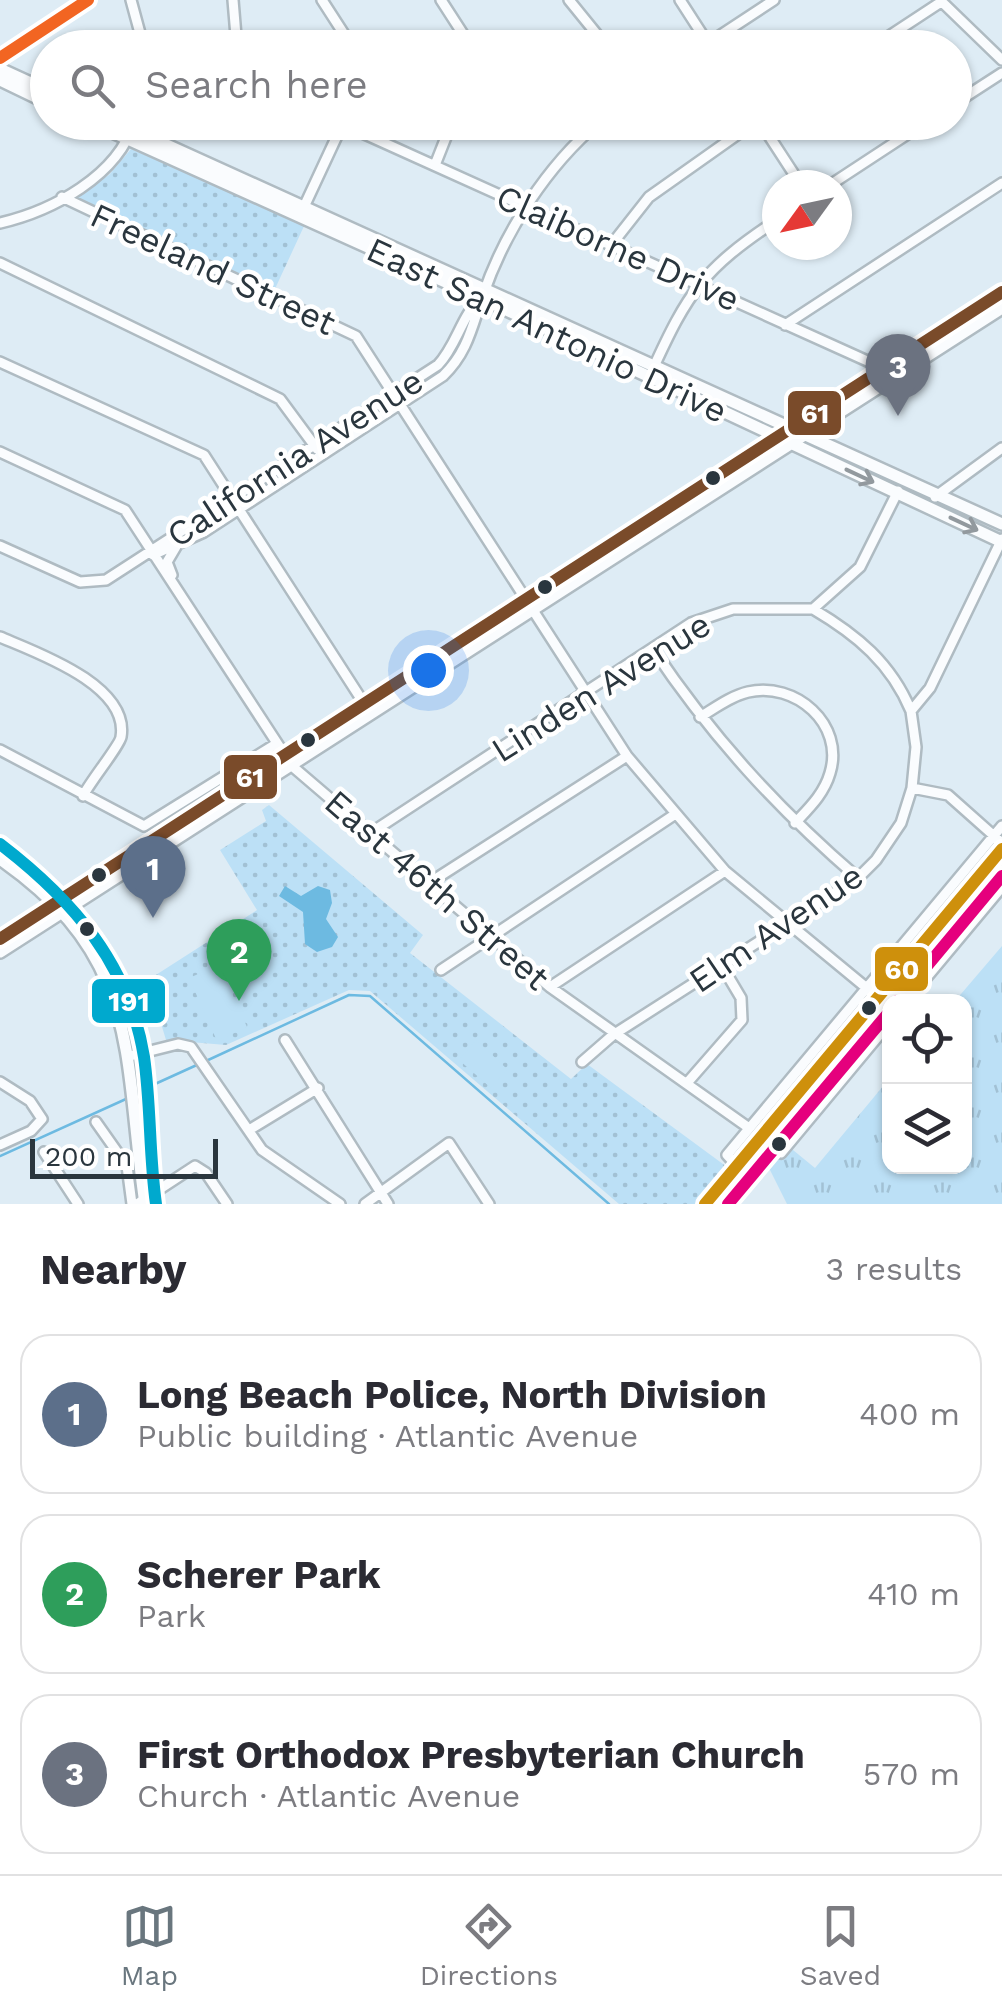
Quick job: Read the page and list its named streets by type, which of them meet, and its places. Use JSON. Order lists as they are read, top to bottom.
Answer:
{
  "streets": {
    "main road": ["East San Antonio Drive"],
    "street": [
      "Claiborne Drive",
      "Freeland Street",
      "California Avenue",
      "Linden Avenue",
      "East 46th Street",
      "Elm Avenue"
    ]
  },
  "crossings": [
    ["Claiborne Drive", "California Avenue"],
    ["Freeland Street", "California Avenue"],
    ["Freeland Street", "Linden Avenue"],
    ["Freeland Street", "Elm Avenue"],
    ["East San Antonio Drive", "California Avenue"],
    ["California Avenue", "East 46th Street"],
    ["Linden Avenue", "East 46th Street"],
    ["East 46th Street", "Elm Avenue"]
  ],
  "lines": ["transit line 61", "transit line 191", "transit line 60"],
  "scale_bar": "200 m",
  "north": "bottom left",
  "page": {
    "search": "Search here",
    "pins": ["3", "1", "2"],
    "scale": "200 m",
    "heading": ["Nearby", "3 results"],
    "list": [
      {
        "mark": "1",
        "name": "Long Beach Police, North Division",
        "note": "Public building · Atlantic Avenue",
        "value": "400 m"
      },
      {
        "mark": "2",
        "name": "Scherer Park",
        "note": "Park",
        "value": "410 m"
      },
      {
        "mark": "3",
        "name": "First Orthodox Presbyterian Church",
        "note": "Church · Atlantic Avenue",
        "value": "570 m"
      }
    ],
    "nav": ["Map", "Directions", "Saved"]
  }
}
